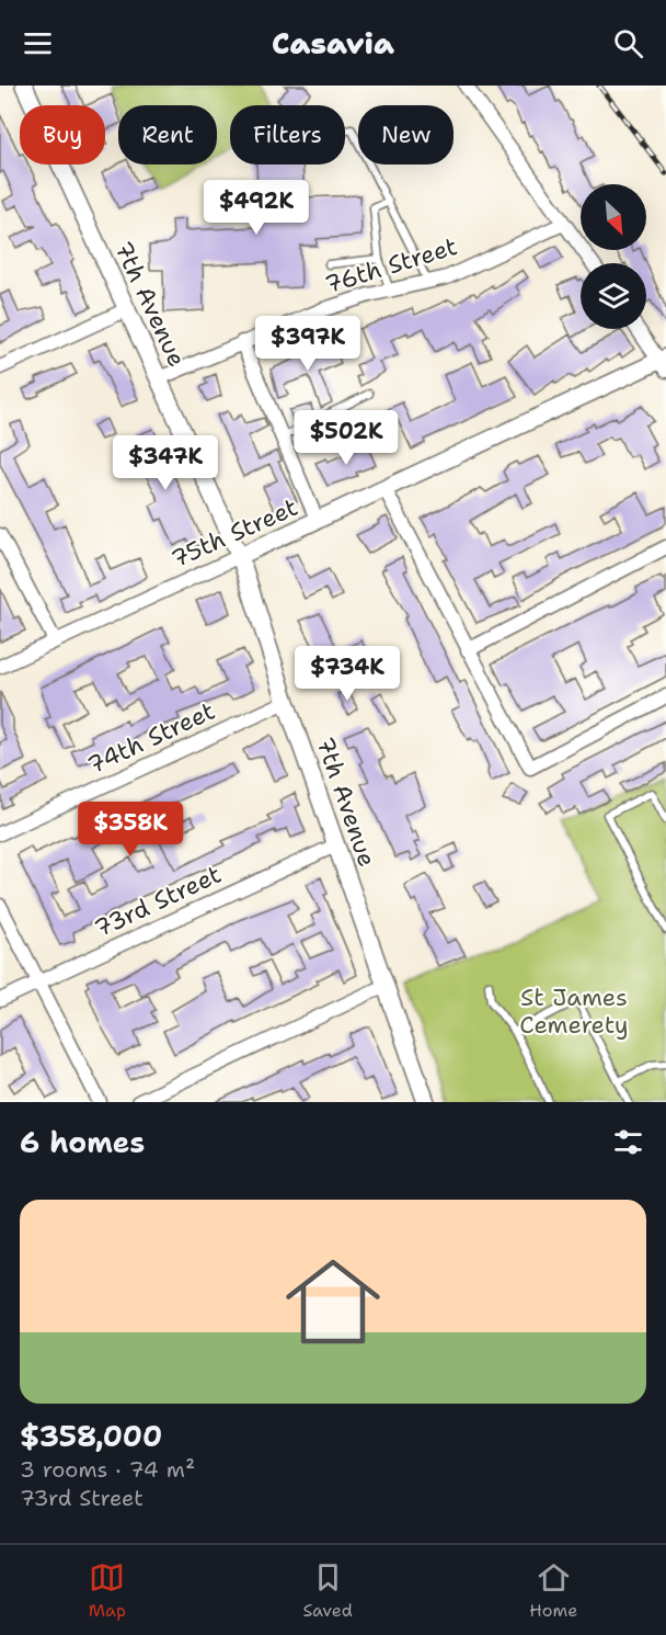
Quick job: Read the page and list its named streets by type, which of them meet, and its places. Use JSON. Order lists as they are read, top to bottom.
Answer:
{
  "streets": {
    "street": [
      "76th Street",
      "7th Avenue",
      "75th Street",
      "74th Street",
      "73rd Street"
    ]
  },
  "crossings": [
    ["76th Street", "7th Avenue"],
    ["7th Avenue", "75th Street"],
    ["7th Avenue", "74th Street"],
    ["7th Avenue", "73rd Street"]
  ],
  "parks": ["St James Cemerety"],
  "north": "bottom right",
  "page": {
    "header": "Casavia",
    "chip": [
      "Buy",
      "Rent",
      "Filters",
      "New"
    ],
    "price": [
      "$492K",
      "$397K",
      "$502K",
      "$347K",
      "$734K",
      "$358K"
    ],
    "heading": "6 homes",
    "list": [
      {
        "name": "$358,000",
        "note": "3 rooms · 74 m² · 73rd Street"
      }
    ],
    "tabs": ["Map", "Saved", "Home"]
  }
}
